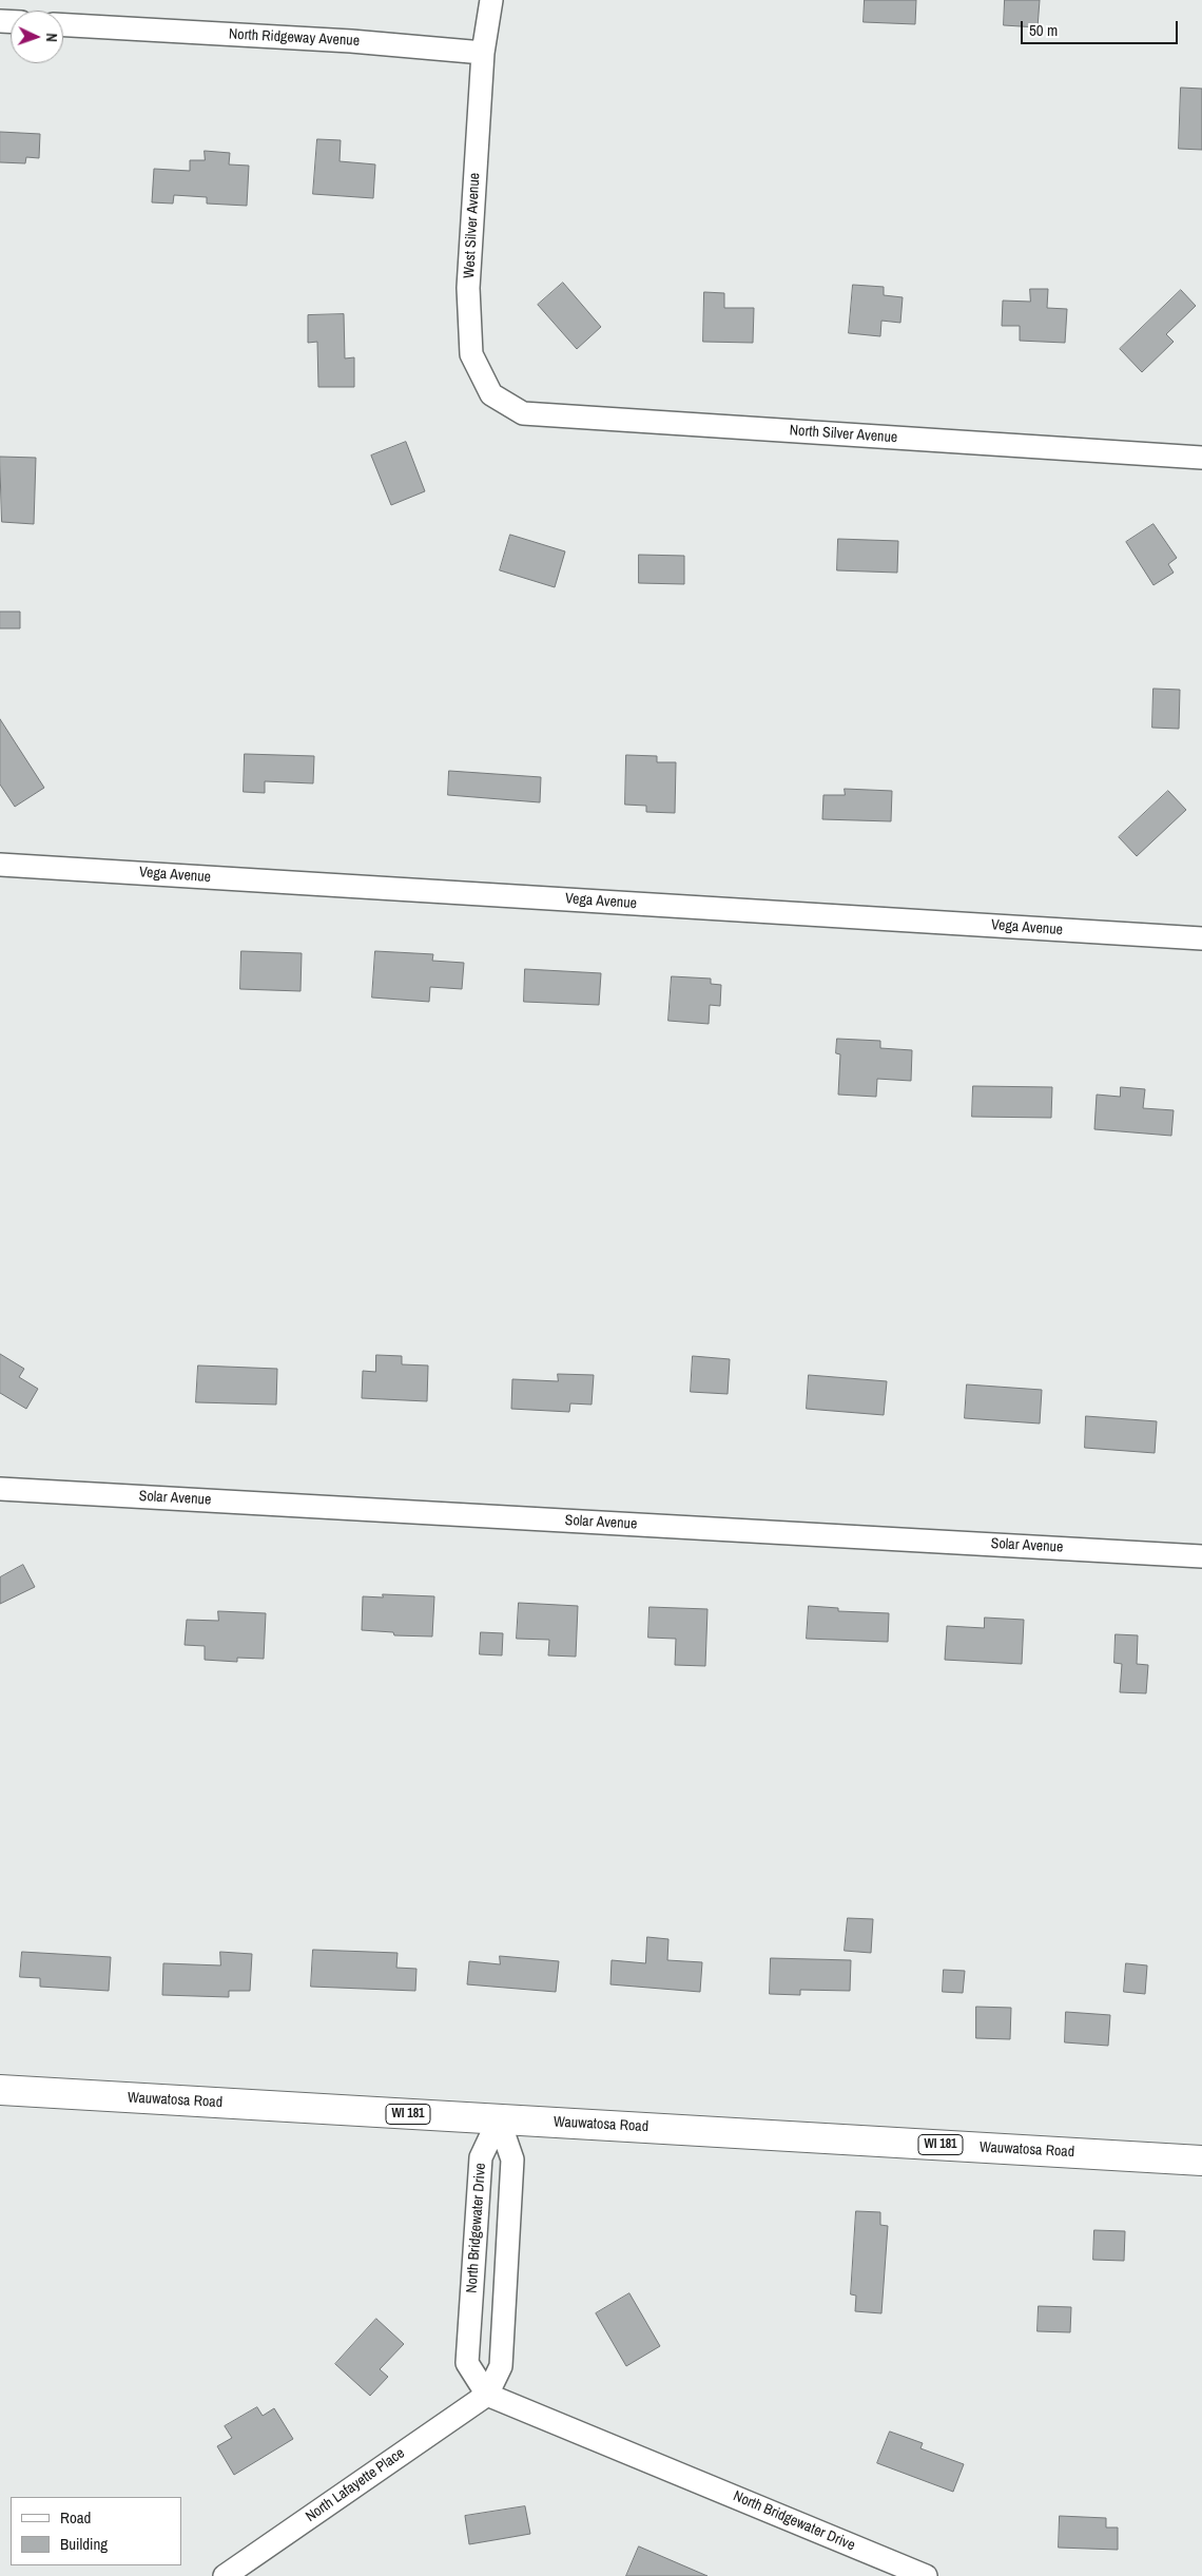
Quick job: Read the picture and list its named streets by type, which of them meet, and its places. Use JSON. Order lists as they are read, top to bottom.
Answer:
{
  "streets": {
    "main road": ["Wauwatosa Road", "WI 181"],
    "street": [
      "North Ridgeway Avenue",
      "West Silver Avenue",
      "North Silver Avenue",
      "Vega Avenue",
      "Solar Avenue",
      "North Bridgewater Drive",
      "North Lafayette Place"
    ]
  },
  "crossings": [
    ["North Ridgeway Avenue", "West Silver Avenue"],
    ["West Silver Avenue", "North Silver Avenue"],
    ["Wauwatosa Road", "North Bridgewater Drive"],
    ["North Bridgewater Drive", "North Lafayette Place"]
  ],
  "legend": ["Road", "Building"],
  "scale_bar": "50 m",
  "north": "right"
}
